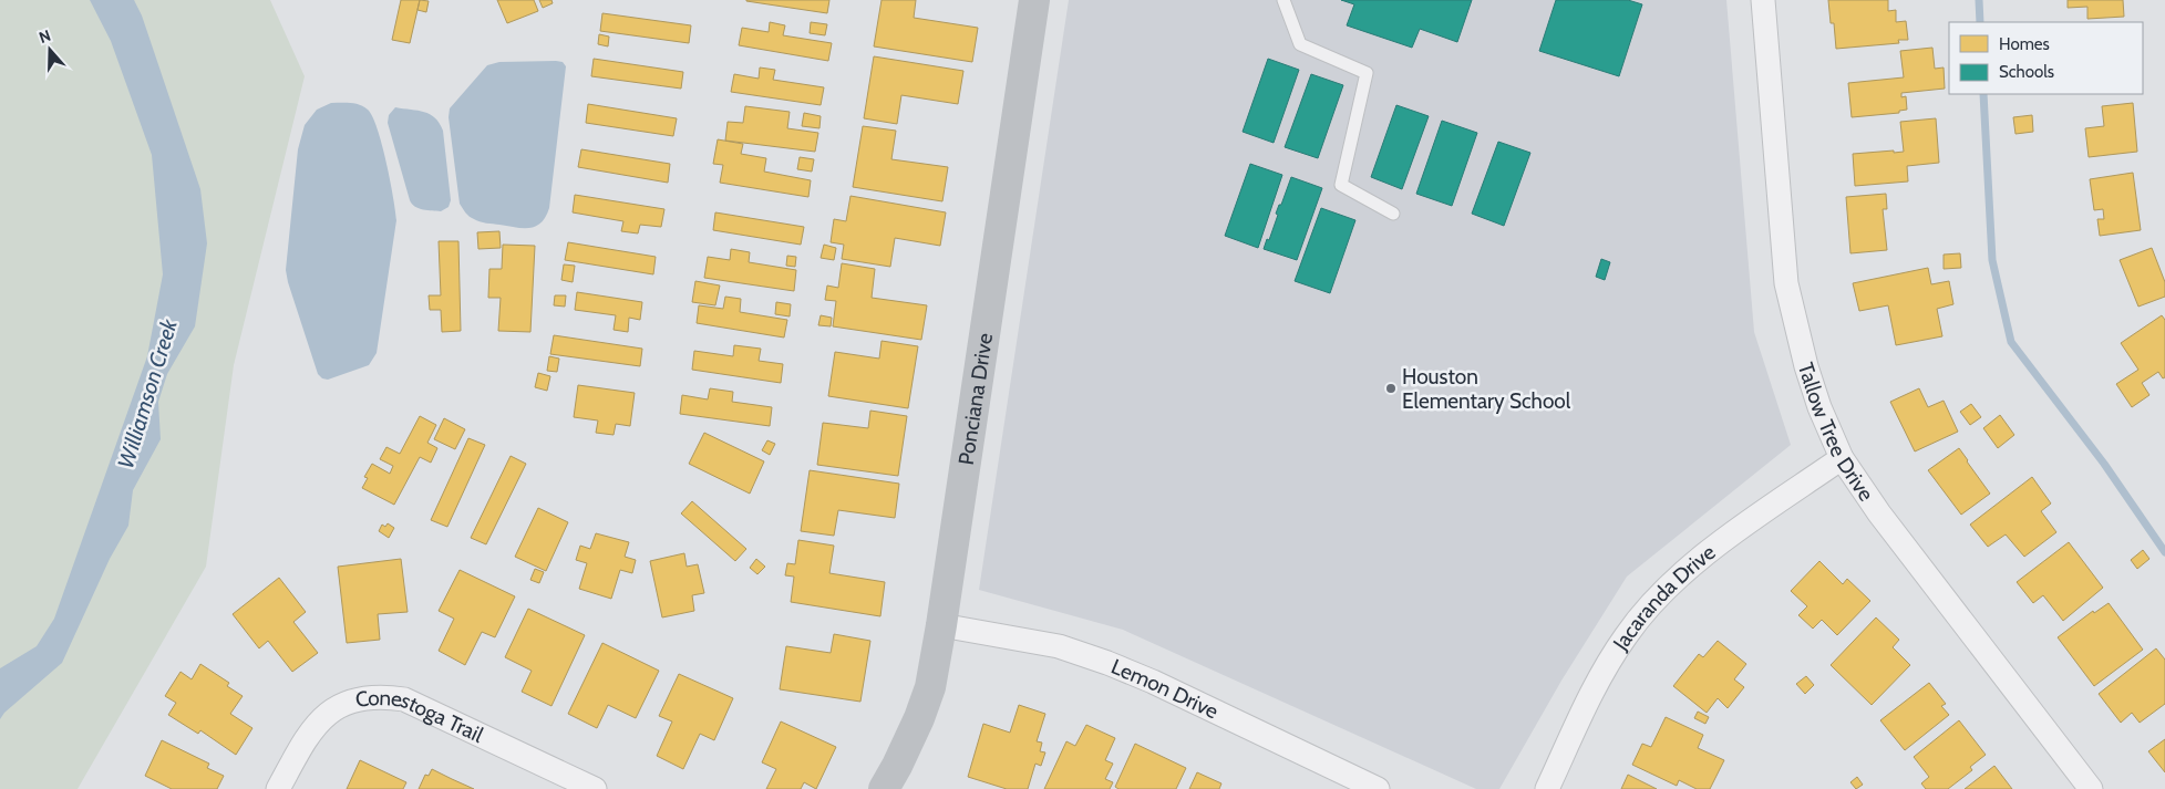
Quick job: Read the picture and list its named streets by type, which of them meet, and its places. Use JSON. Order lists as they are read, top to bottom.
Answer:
{
  "streets": {
    "street": [
      "Ponciana Drive",
      "Tallow Tree Drive",
      "Jacaranda Drive",
      "Lemon Drive",
      "Conestoga Trail"
    ]
  },
  "crossings": [
    ["Ponciana Drive", "Lemon Drive"],
    ["Tallow Tree Drive", "Jacaranda Drive"]
  ],
  "water": ["Williamson Creek"],
  "places": ["Houston Elementary School"],
  "legend": ["Homes", "Schools"],
  "north": "top"
}
